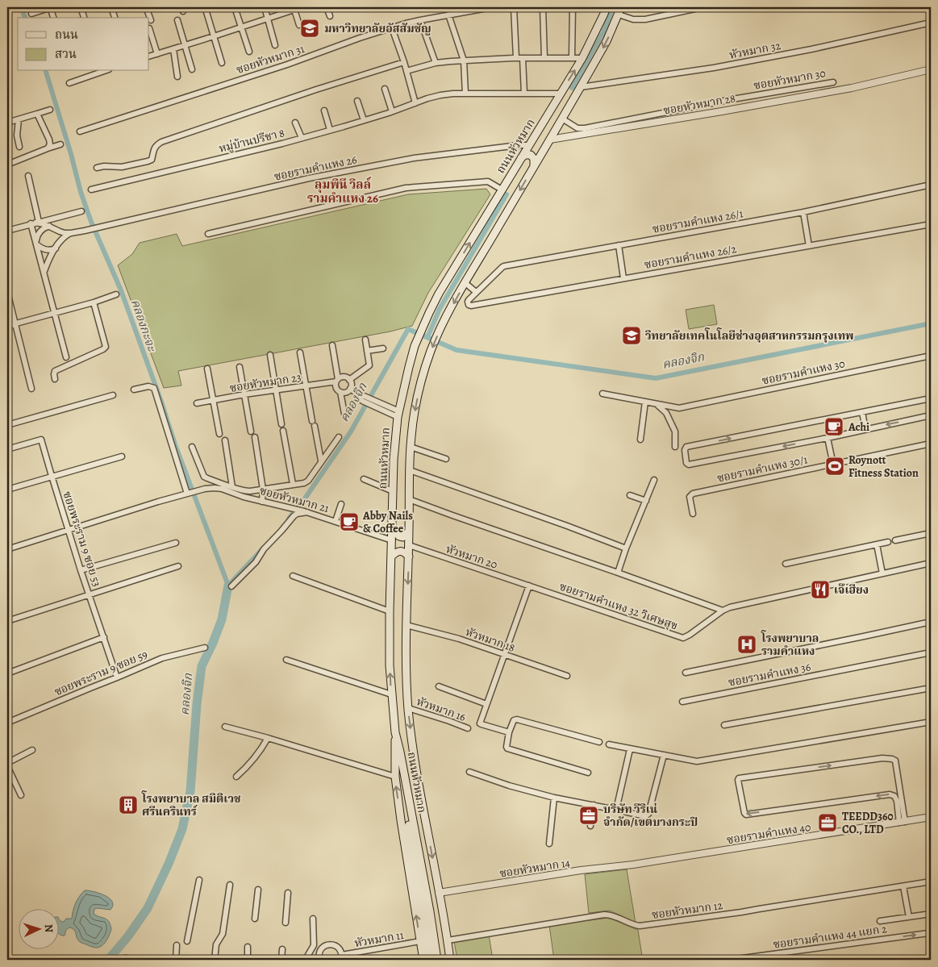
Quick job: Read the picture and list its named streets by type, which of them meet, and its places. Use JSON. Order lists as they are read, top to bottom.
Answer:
{
  "streets": {
    "main road": ["ถนนหัวหมาก"],
    "street": [
      "หัวหมาก 32",
      "ซอยหัวหมาก 31",
      "ซอยหัวหมาก 30",
      "ซอยหัวหมาก 28",
      "หมู่บ้านปรีชา 8",
      "ซอยรามคำแหง 26",
      "ซอยรามคำแหง 26/1",
      "ซอยรามคำแหง 26/2",
      "ซอยรามคำแหง 30",
      "ซอยหัวหมาก 23",
      "ซอยรามคำแหง 30/1",
      "ซอยหัวหมาก 21",
      "ซอยพระราม 9 ซอย 53",
      "หัวหมาก 20",
      "ซอยรามคำแหง 32 วิเศษสุข",
      "หัวหมาก 18",
      "ซอยพระราม 9 ซอย 59",
      "ซอยรามคำแหง 36",
      "หัวหมาก 16",
      "ซอยรามคำแหง 40",
      "ซอยหัวหมาก 14",
      "ซอยหัวหมาก 12",
      "ซอยรามคำแหง 44 แยก 2",
      "หัวหมาก 11"
    ]
  },
  "crossings": [
    ["หัวหมาก 32", "ถนนหัวหมาก"],
    ["ซอยหัวหมาก 30", "ถนนหัวหมาก"],
    ["ซอยหัวหมาก 28", "ถนนหัวหมาก"],
    ["หมู่บ้านปรีชา 8", "ถนนหัวหมาก"],
    ["ถนนหัวหมาก", "ซอยรามคำแหง 26"],
    ["ถนนหัวหมาก", "ซอยหัวหมาก 21"],
    ["ถนนหัวหมาก", "หัวหมาก 20"],
    ["ถนนหัวหมาก", "หัวหมาก 18"],
    ["ถนนหัวหมาก", "หัวหมาก 16"],
    ["ถนนหัวหมาก", "ซอยหัวหมาก 14"],
    ["ถนนหัวหมาก", "ซอยหัวหมาก 12"],
    ["ซอยรามคำแหง 26/1", "ซอยรามคำแหง 26/2"],
    ["ซอยหัวหมาก 21", "ซอยพระราม 9 ซอย 53"],
    ["ซอยพระราม 9 ซอย 53", "ซอยพระราม 9 ซอย 59"],
    ["หัวหมาก 20", "ซอยรามคำแหง 32 วิเศษสุข"],
    ["ซอยรามคำแหง 40", "ซอยหัวหมาก 14"]
  ],
  "one_way": ["ซอยรามคำแหง 44 แยก 2"],
  "districts": ["ลุมพินี วิลล์ รามคำแหง 26"],
  "water": ["คลองกะจะ", "คลองจิก"],
  "places": {
    "school or university": ["มหาวิทยาลัยอัสสัมชัญ", "วิทยาลัยเทคโนโลยีช่างอุตสาหกรรมกรุงเทพ"],
    "cafe": ["Achi", "Abby Nails & Coffee"],
    "sports": ["Roynott Fitness Station"],
    "restaurant": ["เจ๊เฮียง"],
    "hospital": ["โรงพยาบาล รามคำแหง"],
    "building": ["โรงพยาบาล สมิติเวช ศรีนครินทร์"],
    "office": ["บริษัท วีริเน่ จำกัด/เขตบางกระปิ", "TEEDD360 CO., LTD"]
  },
  "legend": ["ถนน", "สวน"],
  "north": "right"
}
